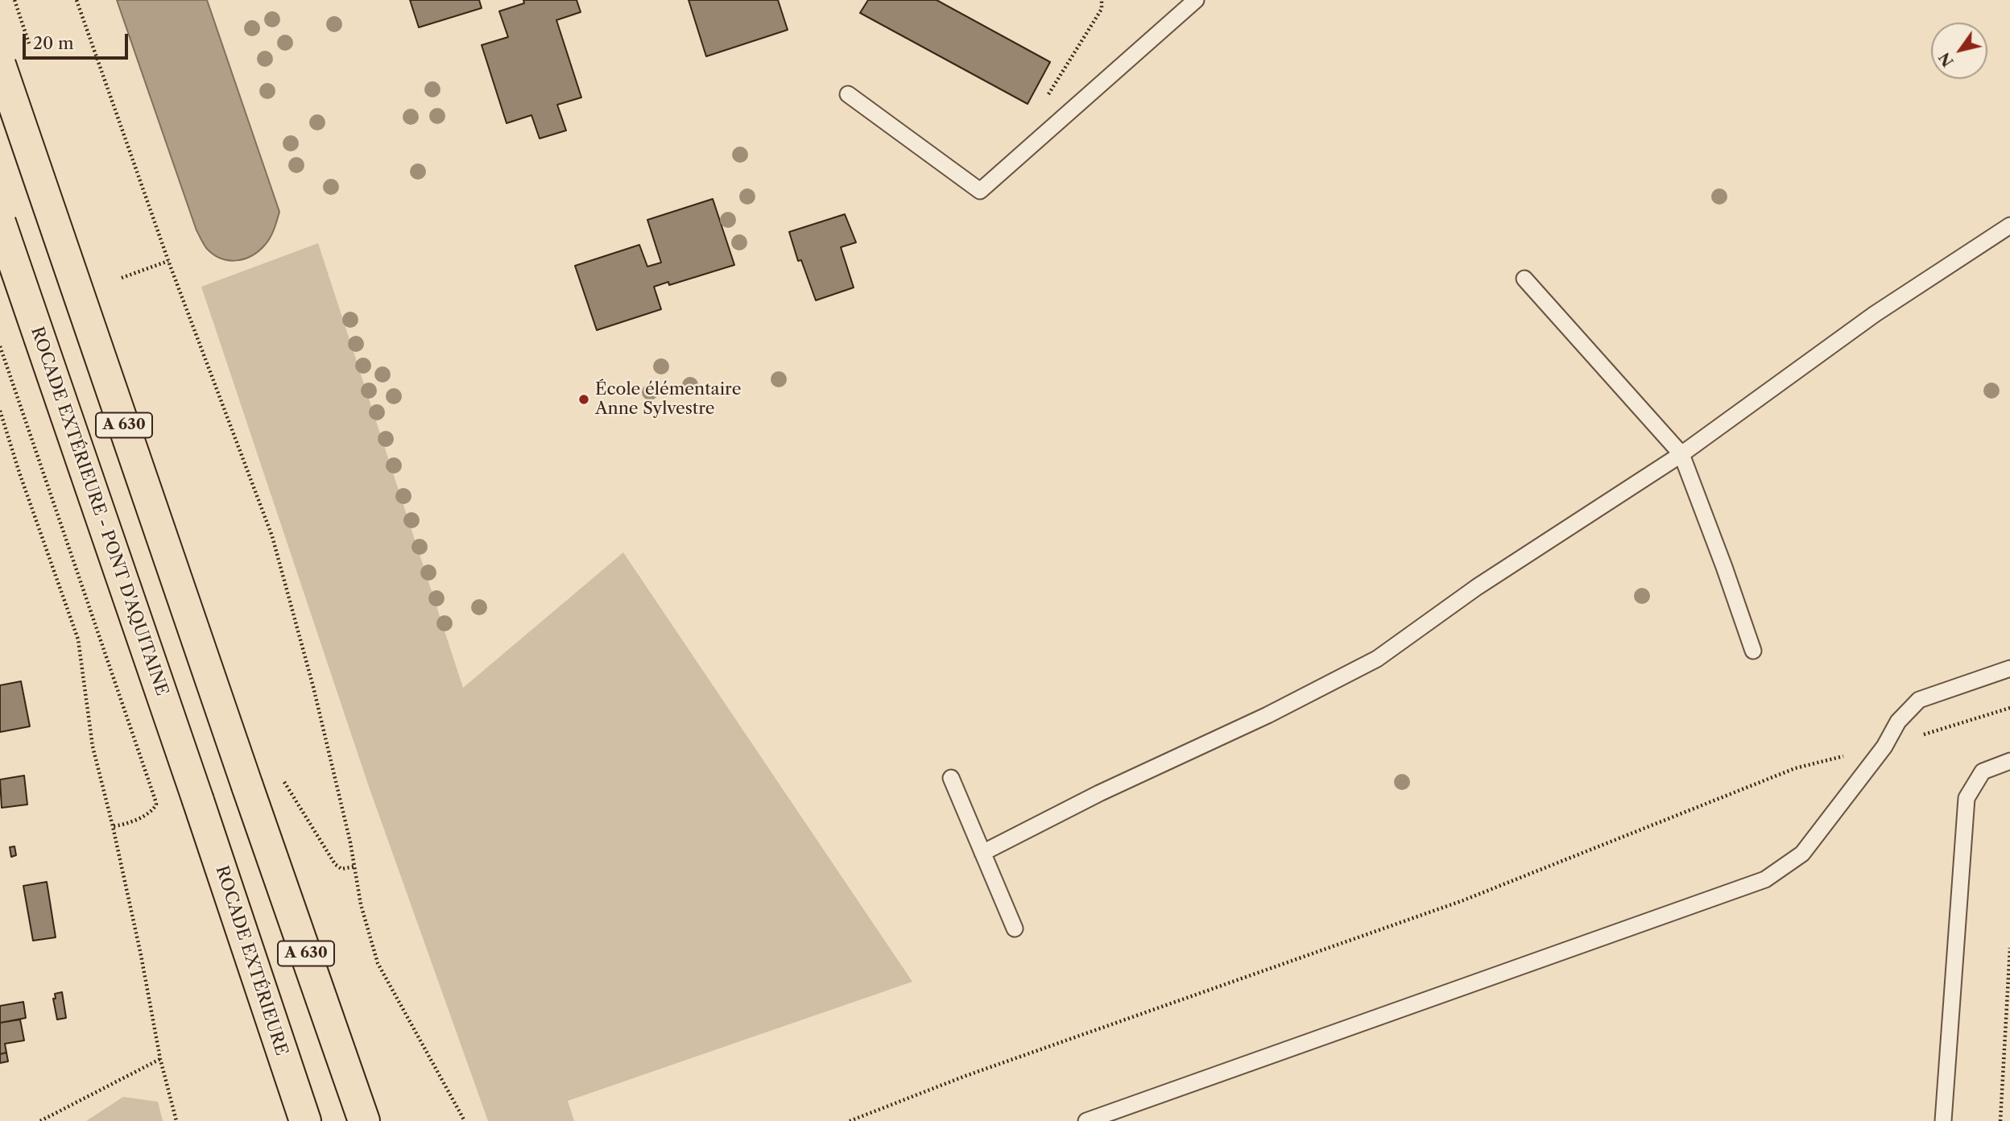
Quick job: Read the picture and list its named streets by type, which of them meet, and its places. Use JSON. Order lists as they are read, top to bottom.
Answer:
{
  "streets": {
    "highway": ["A 630", "ROCADE EXTÉRIEURE - PONT D'AQUITAINE", "ROCADE EXTÉRIEURE"]
  },
  "crossings": [
    ["ROCADE EXTÉRIEURE - PONT D'AQUITAINE", "ROCADE EXTÉRIEURE"]
  ],
  "places": ["École élémentaire Anne Sylvestre"],
  "scale_bar": "20 m",
  "north": "bottom left"
}
